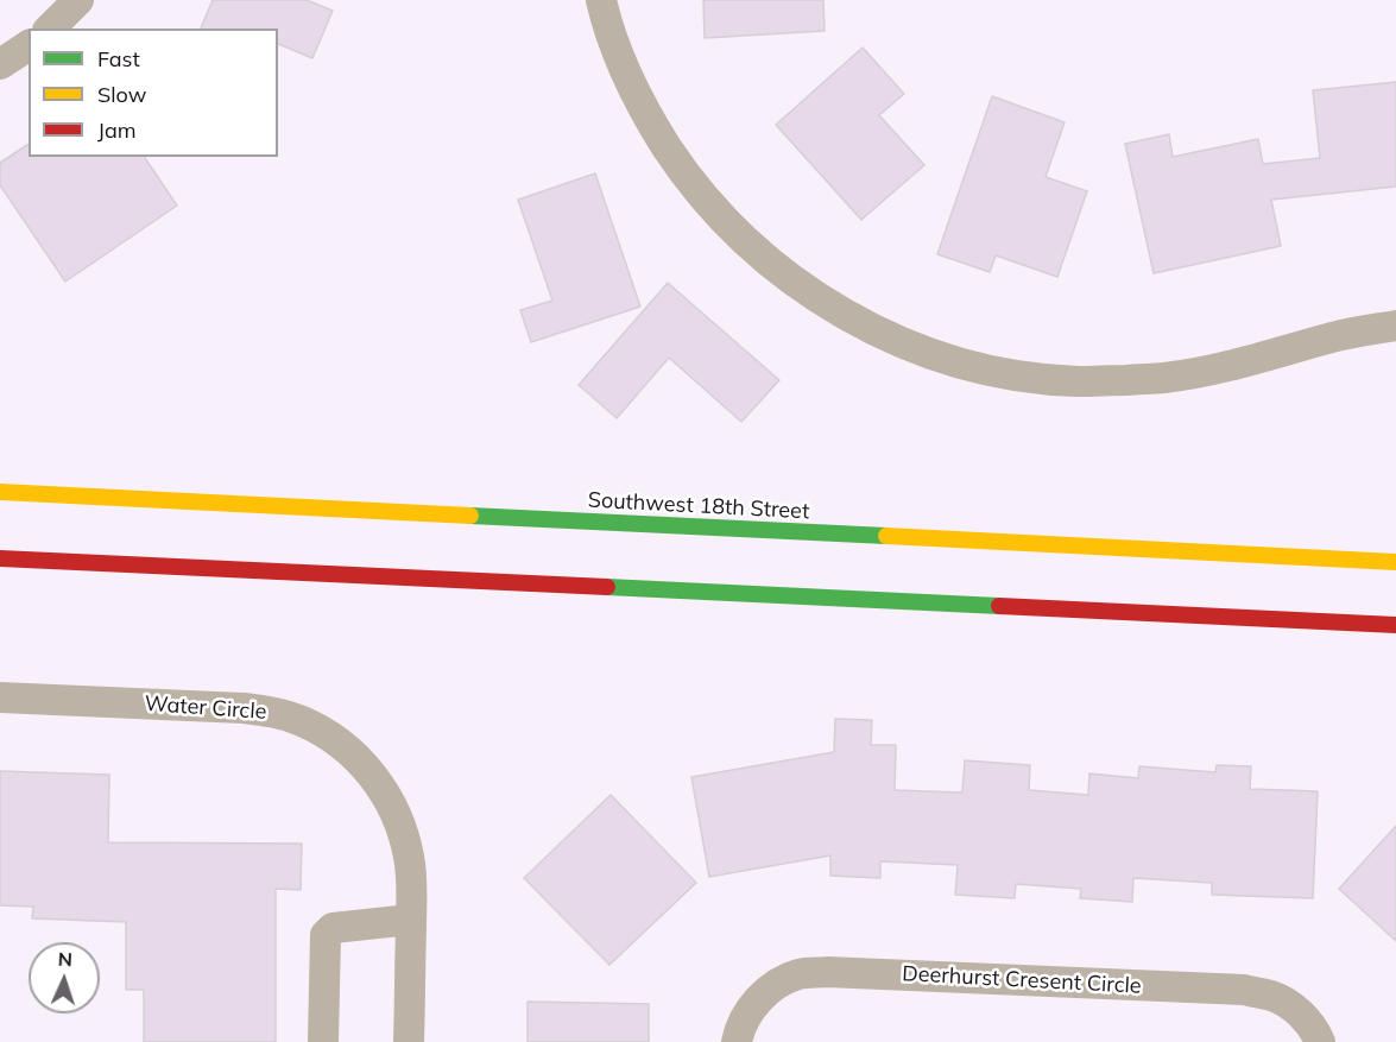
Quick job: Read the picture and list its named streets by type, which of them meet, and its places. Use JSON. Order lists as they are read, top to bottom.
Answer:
{
  "streets": {
    "main road": ["Southwest 18th Street"],
    "street": ["Water Circle", "Deerhurst Cresent Circle"]
  },
  "legend": ["Fast", "Slow", "Jam"],
  "north": "top"
}
